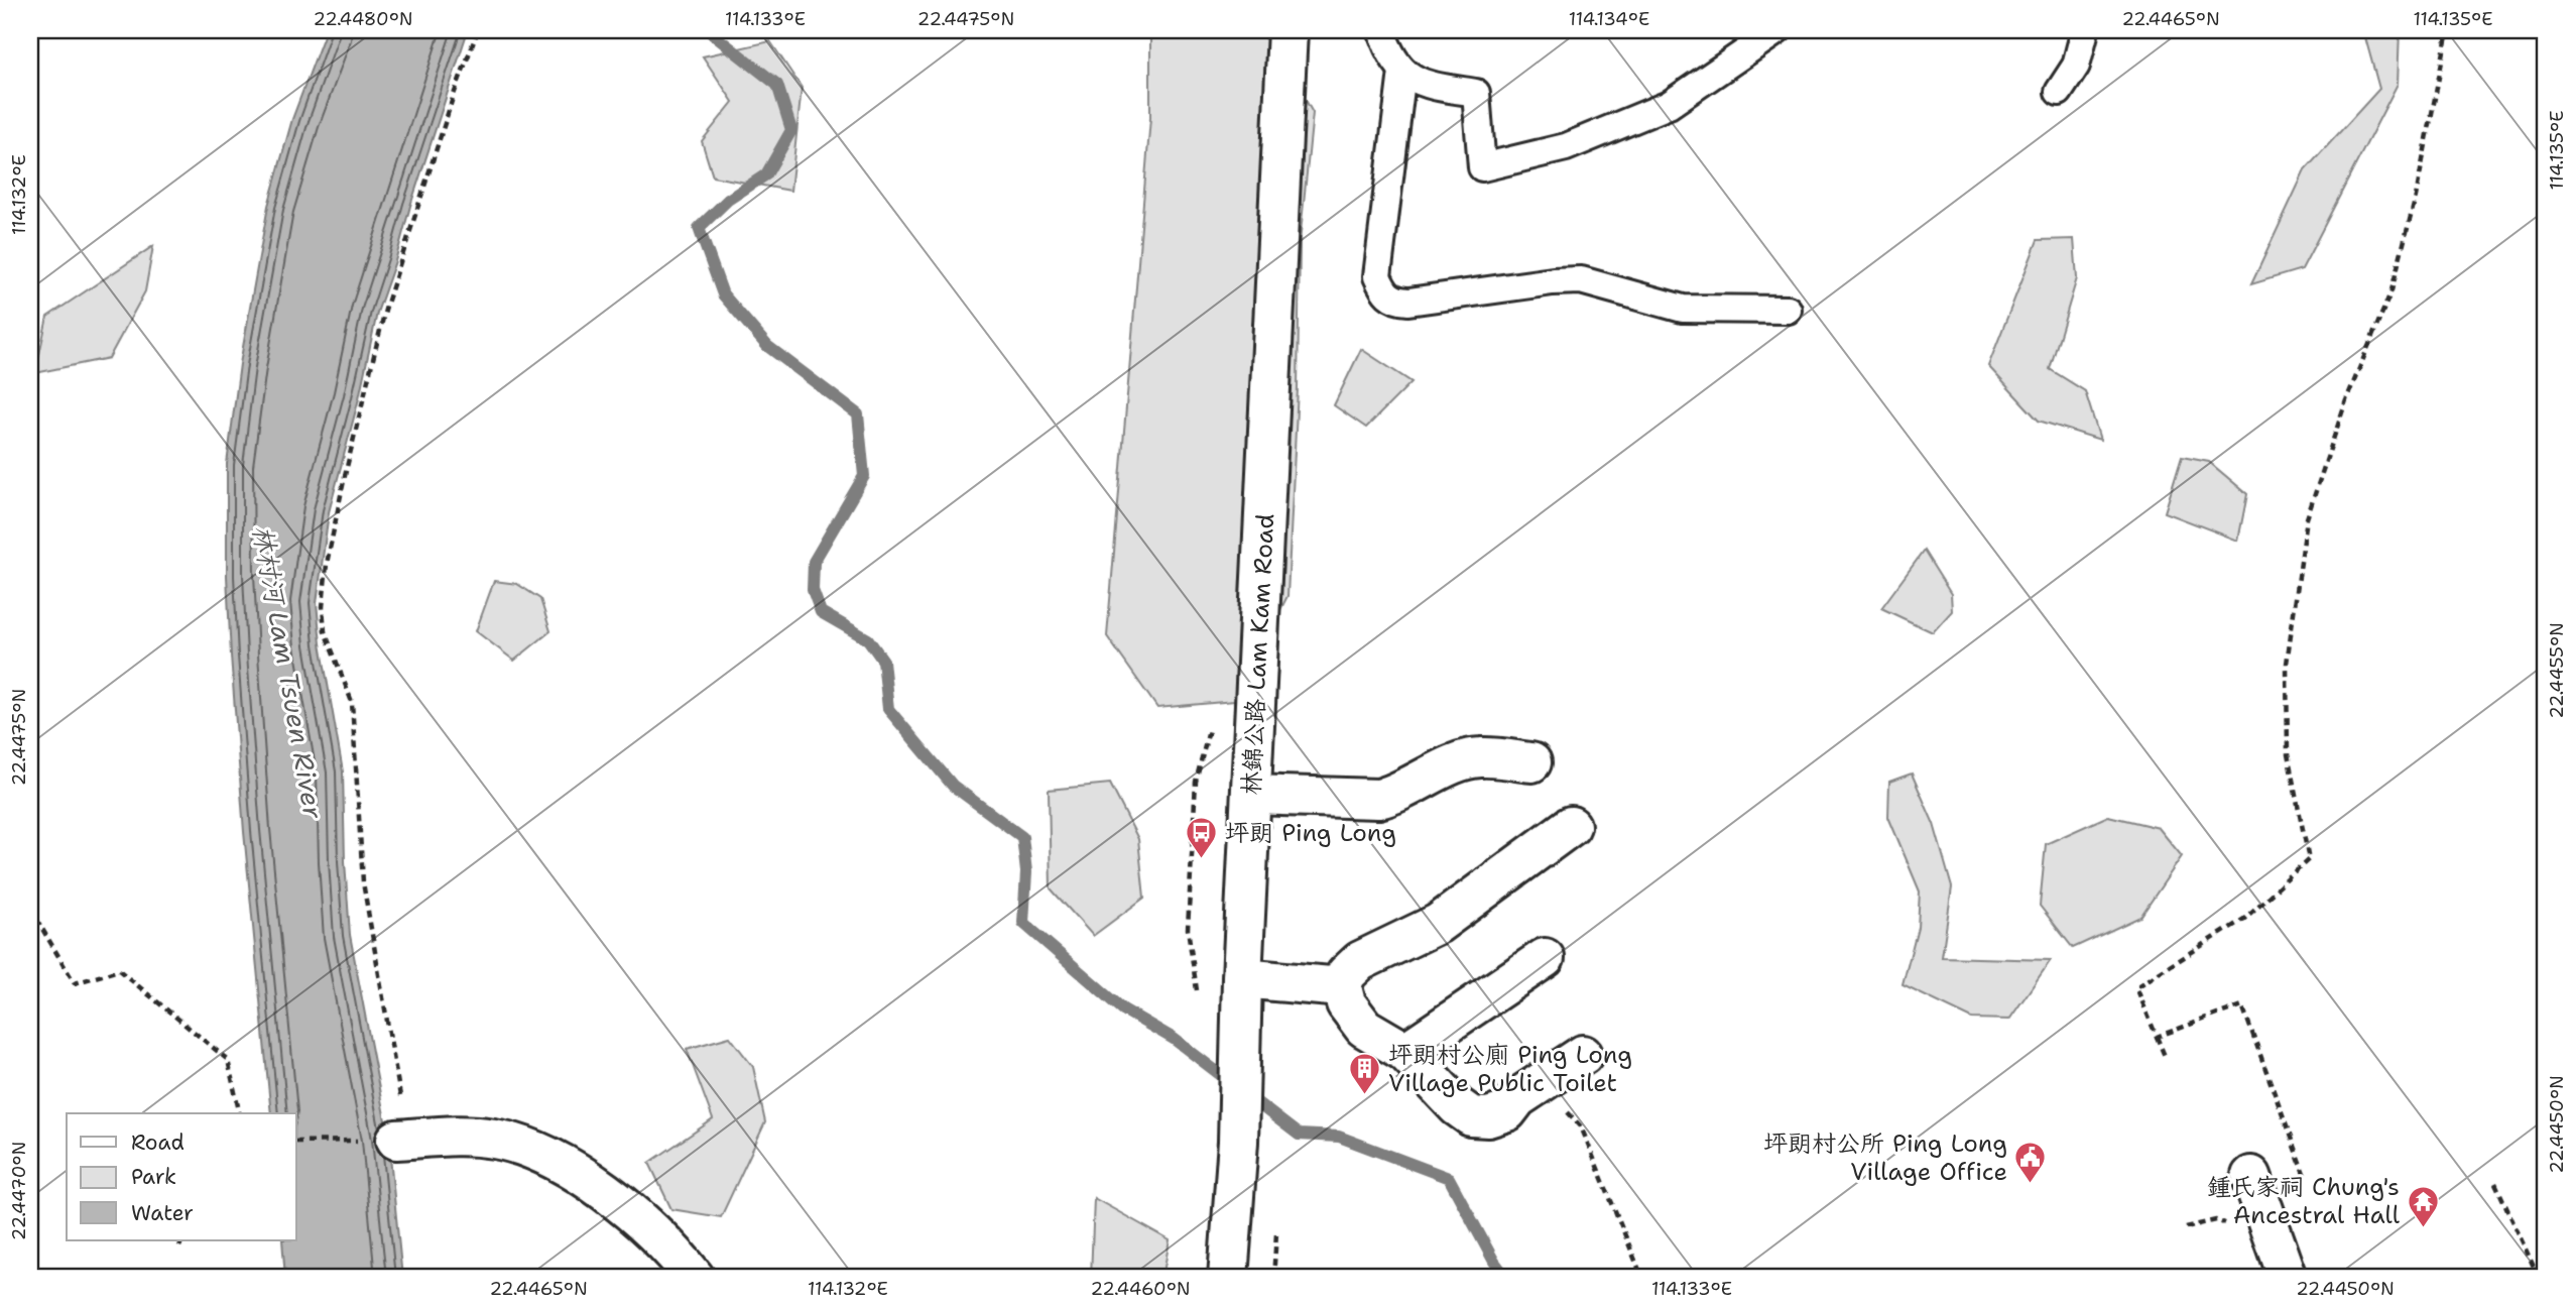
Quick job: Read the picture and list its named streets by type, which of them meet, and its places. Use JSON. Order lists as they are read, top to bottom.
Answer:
{
  "streets": {
    "street": ["林錦公路 Lam Kam Road"]
  },
  "water": ["林村河 Lam Tsuen River"],
  "places": {
    "bus stop": ["坪朗 Ping Long"],
    "building": ["坪朗村公廁 Ping Long Village Public Toilet"],
    "public building": ["坪朗村公所 Ping Long Village Office"],
    "temple": ["鍾氏家祠 Chung's Ancestral Hall"]
  },
  "legend": ["Road", "Park", "Water"],
  "coordinates": [
    "22.4480°N",
    "114.133°E",
    "22.4475°N",
    "114.134°E",
    "22.4465°N",
    "114.135°E",
    "114.132°E",
    "22.4455°N",
    "22.4450°N",
    "22.4470°N",
    "22.4460°N"
  ]
}
